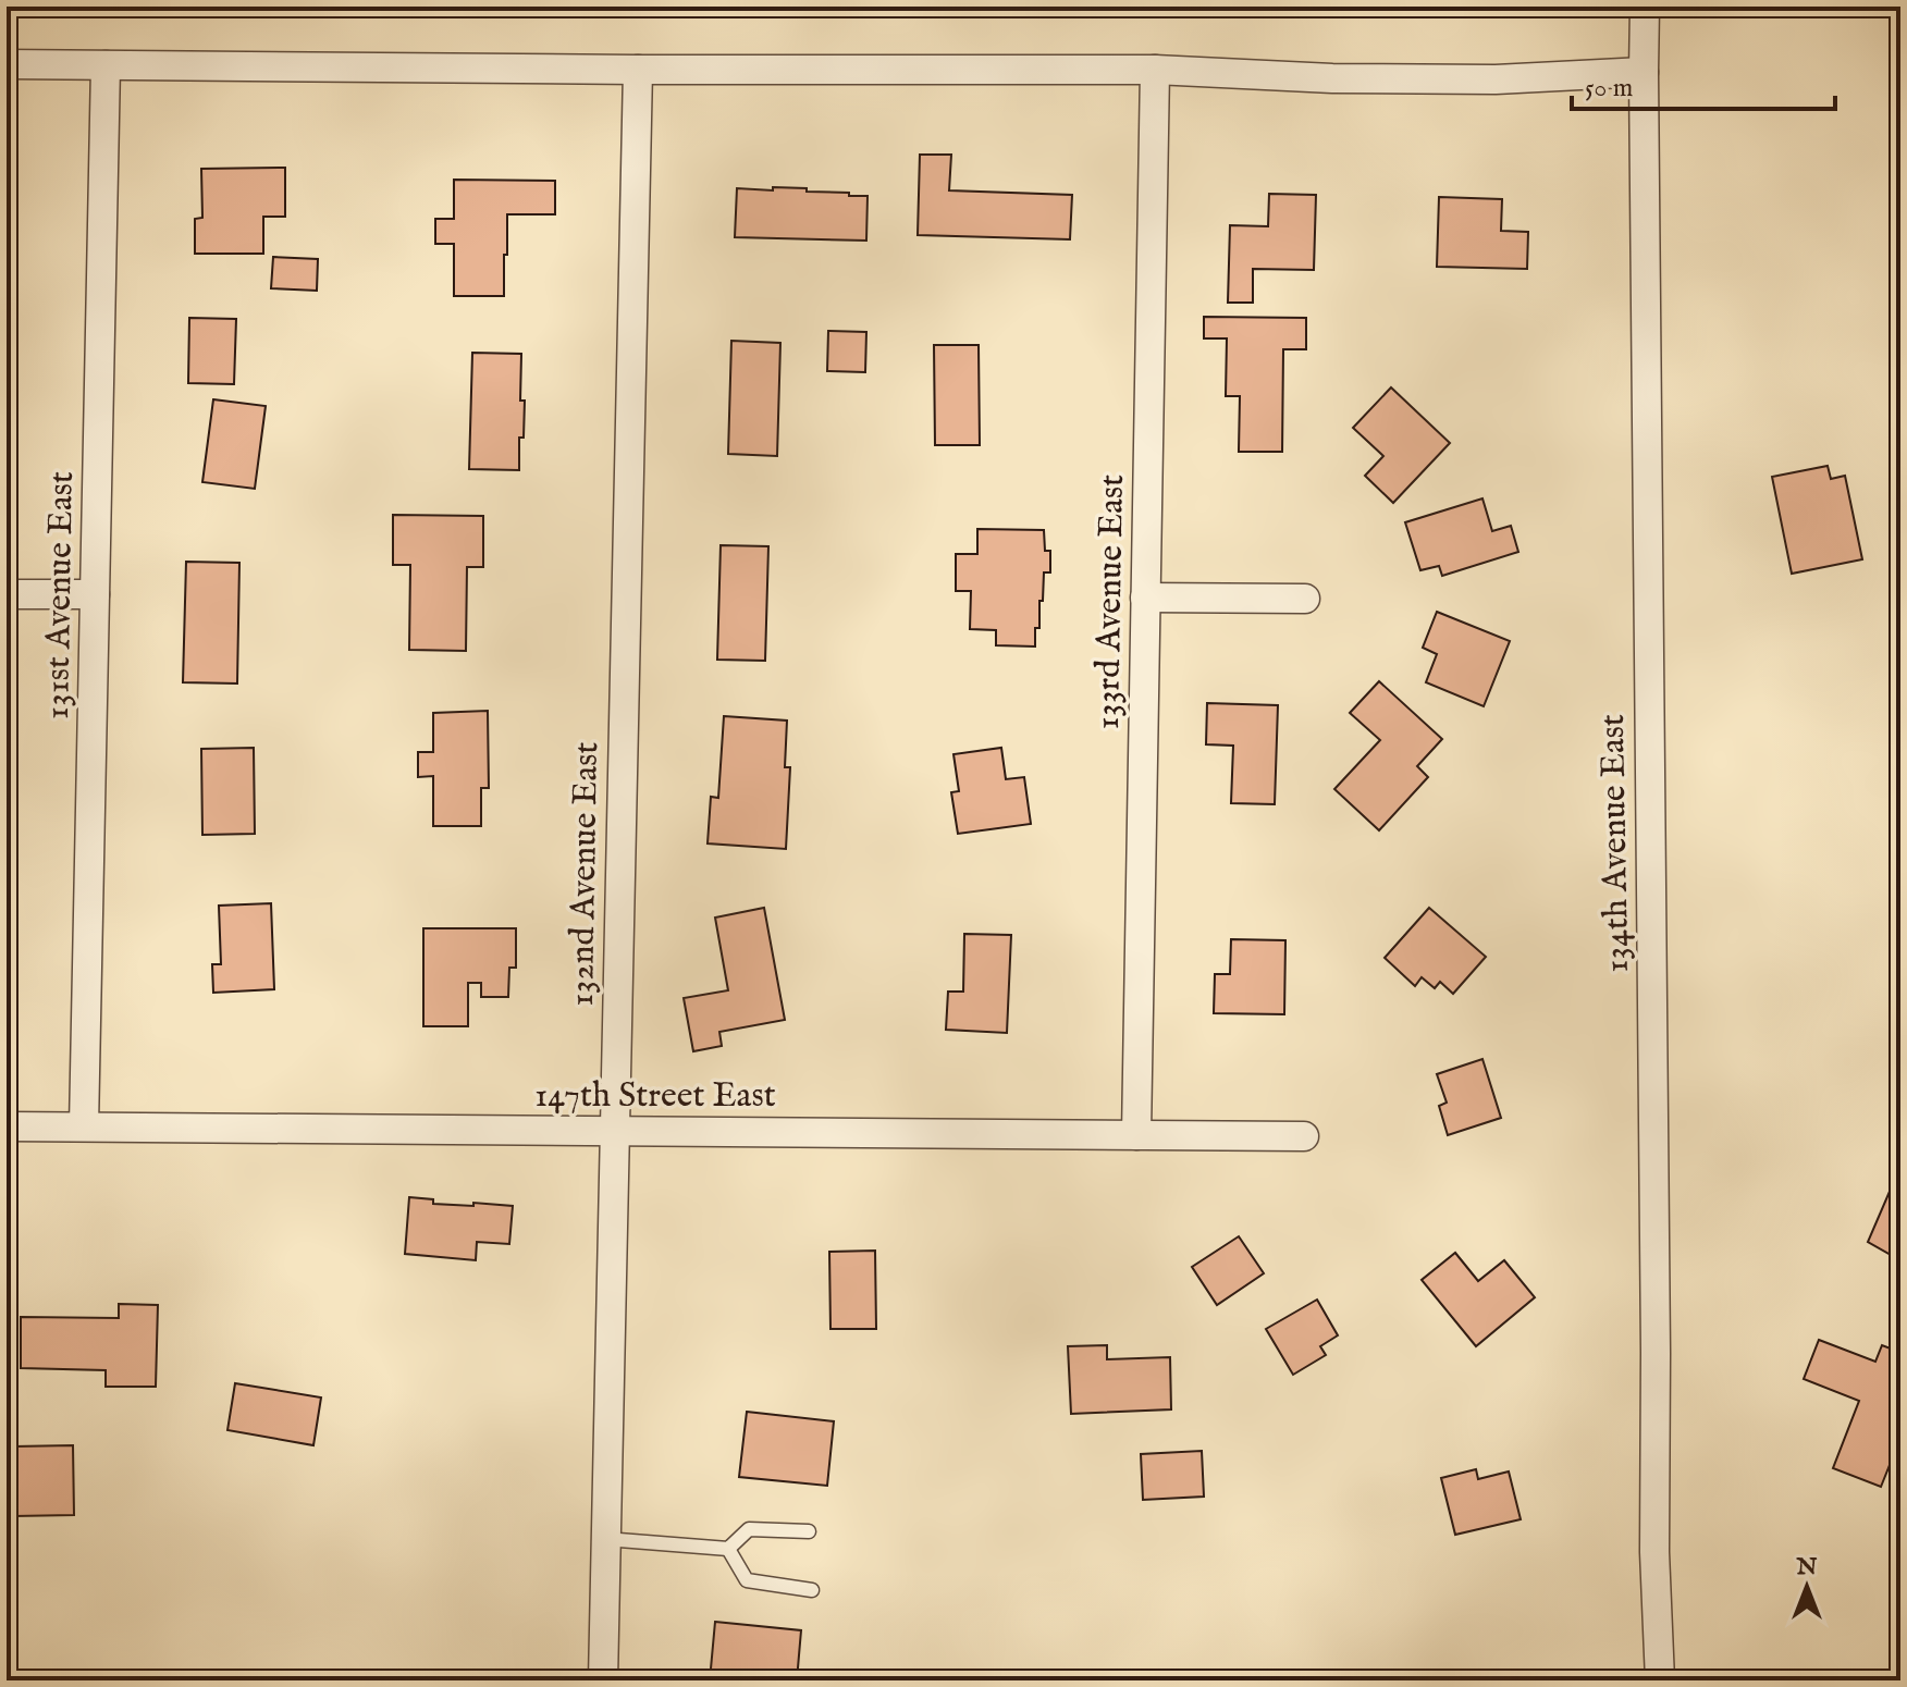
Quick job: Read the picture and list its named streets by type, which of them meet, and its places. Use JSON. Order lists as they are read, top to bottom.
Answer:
{
  "streets": {
    "street": [
      "131st Avenue East",
      "133rd Avenue East",
      "134th Avenue East",
      "132nd Avenue East",
      "147th Street East"
    ]
  },
  "crossings": [
    ["131st Avenue East", "147th Street East"],
    ["133rd Avenue East", "147th Street East"],
    ["132nd Avenue East", "147th Street East"]
  ],
  "scale_bar": "50 m",
  "north": "top"
}
